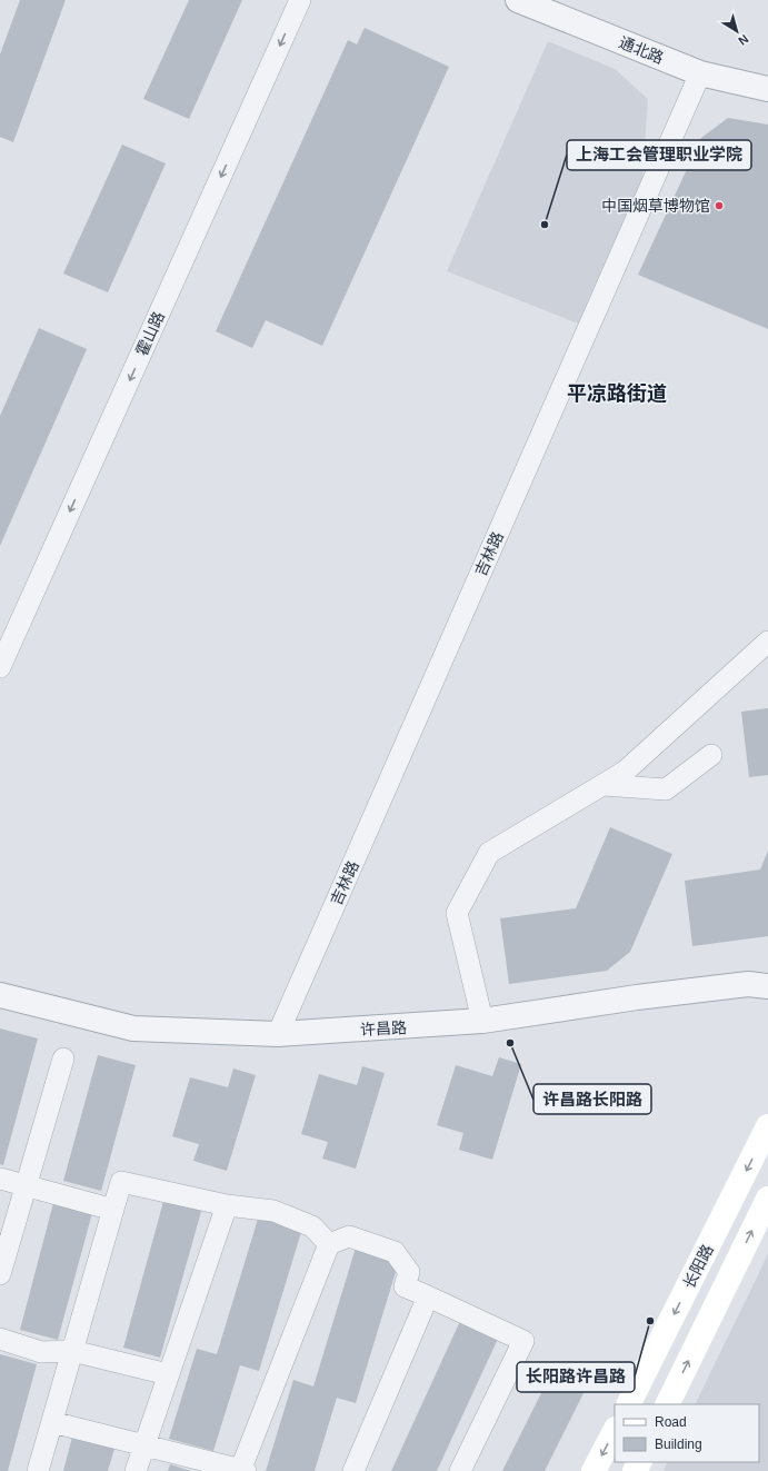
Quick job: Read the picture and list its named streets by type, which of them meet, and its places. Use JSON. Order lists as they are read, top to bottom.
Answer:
{
  "streets": {
    "main road": ["长阳路"],
    "street": [
      "通北路",
      "霍山路",
      "吉林路",
      "许昌路"
    ]
  },
  "crossings": [
    ["通北路", "吉林路"],
    ["吉林路", "许昌路"]
  ],
  "one_way": ["霍山路"],
  "districts": ["平凉路街道"],
  "places": [
    "中国烟草博物馆",
    "上海工会管理职业学院",
    "许昌路长阳路",
    "长阳路许昌路"
  ],
  "legend": ["Road", "Building"],
  "north": "bottom right"
}
